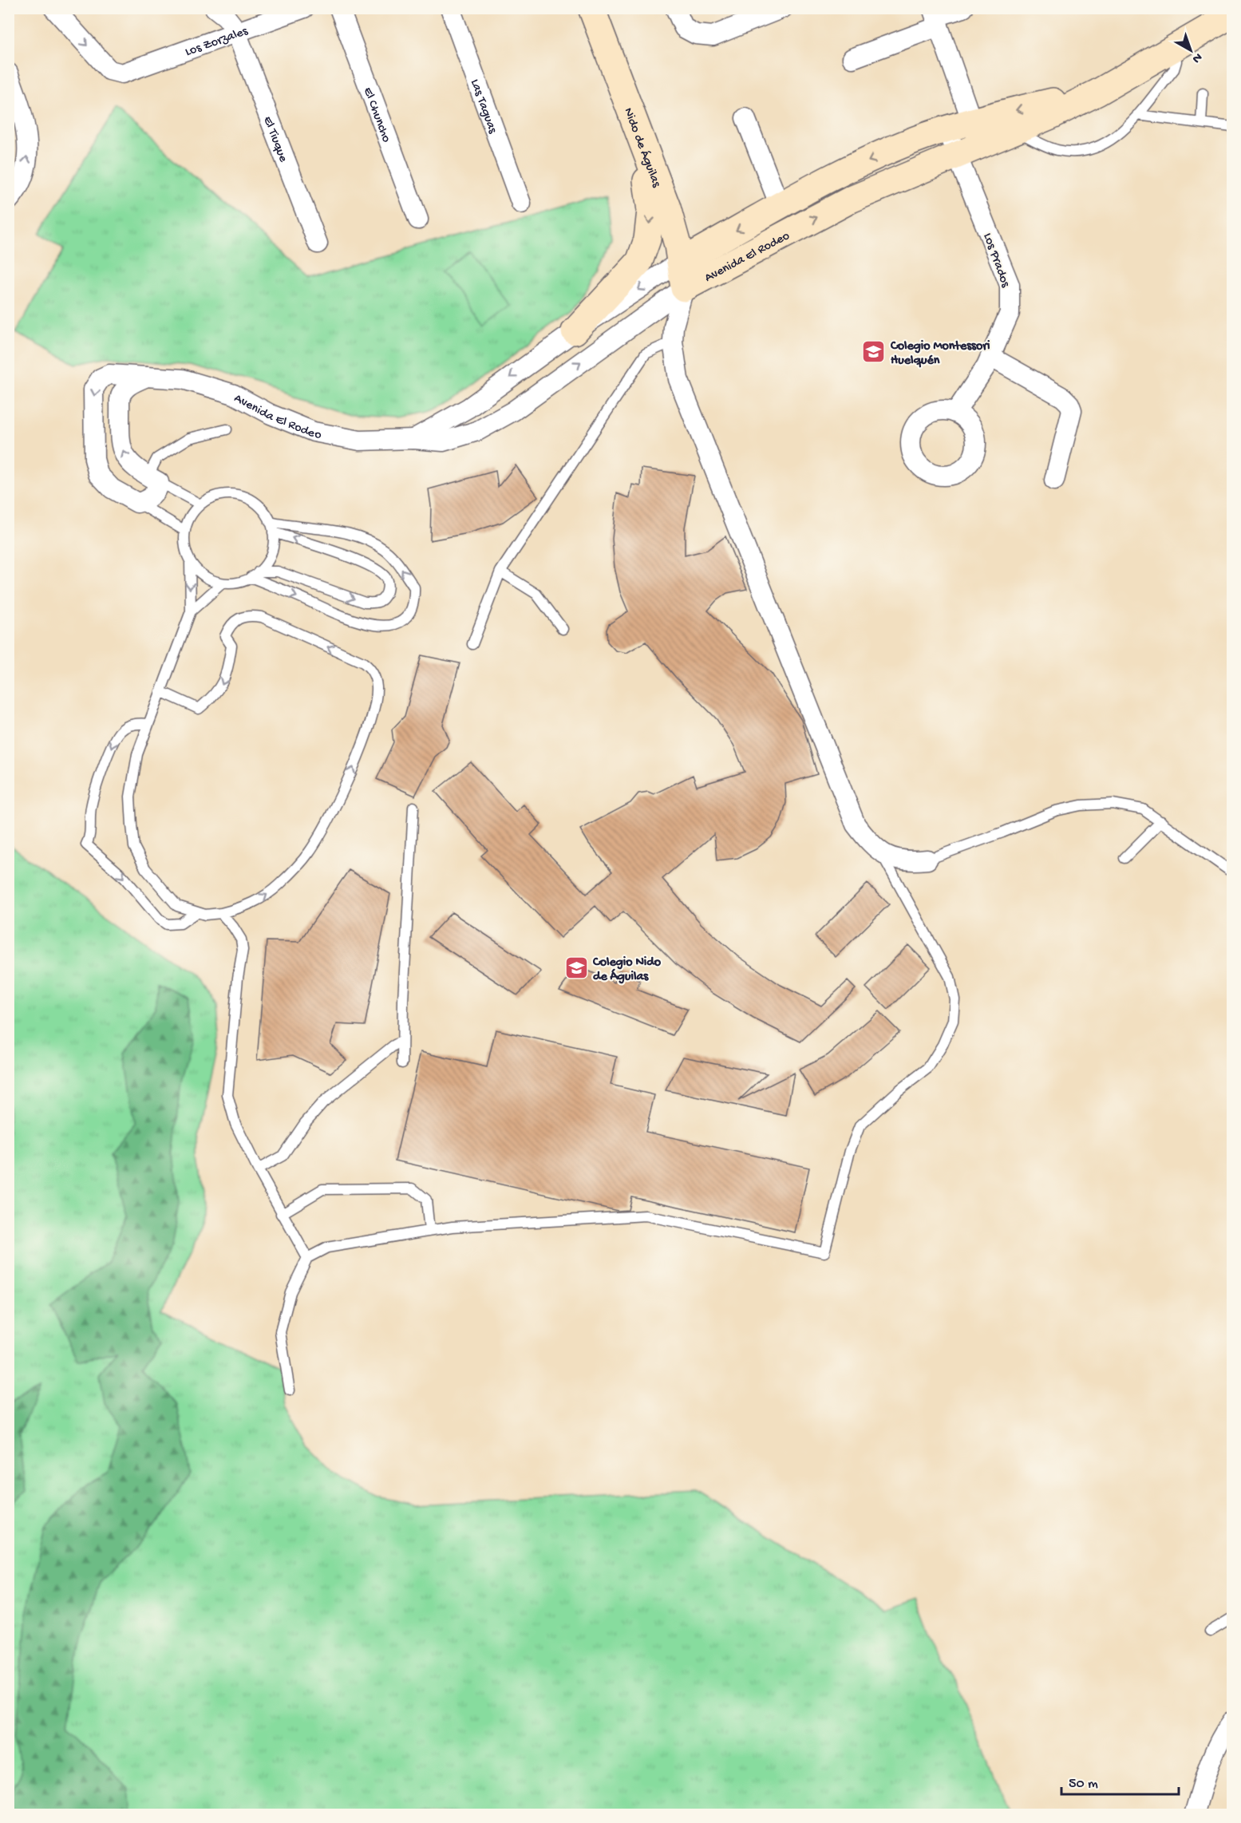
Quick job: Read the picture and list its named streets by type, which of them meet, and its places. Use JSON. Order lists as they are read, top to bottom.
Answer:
{
  "streets": {
    "street": [
      "Los Zorzales",
      "Las Taguas",
      "El Chuncho",
      "El Tiuque",
      "Nido de Águilas",
      "Avenida El Rodeo",
      "Los Prados"
    ]
  },
  "crossings": [
    ["Los Zorzales", "El Tiuque"],
    ["Nido de Águilas", "Avenida El Rodeo"],
    ["Avenida El Rodeo", "Los Prados"]
  ],
  "one_way": ["Los Zorzales"],
  "places": {
    "school or university": ["Colegio Montessori Huelquén", "Colegio Nido de Águilas"]
  },
  "scale_bar": "50 m",
  "north": "bottom right"
}
